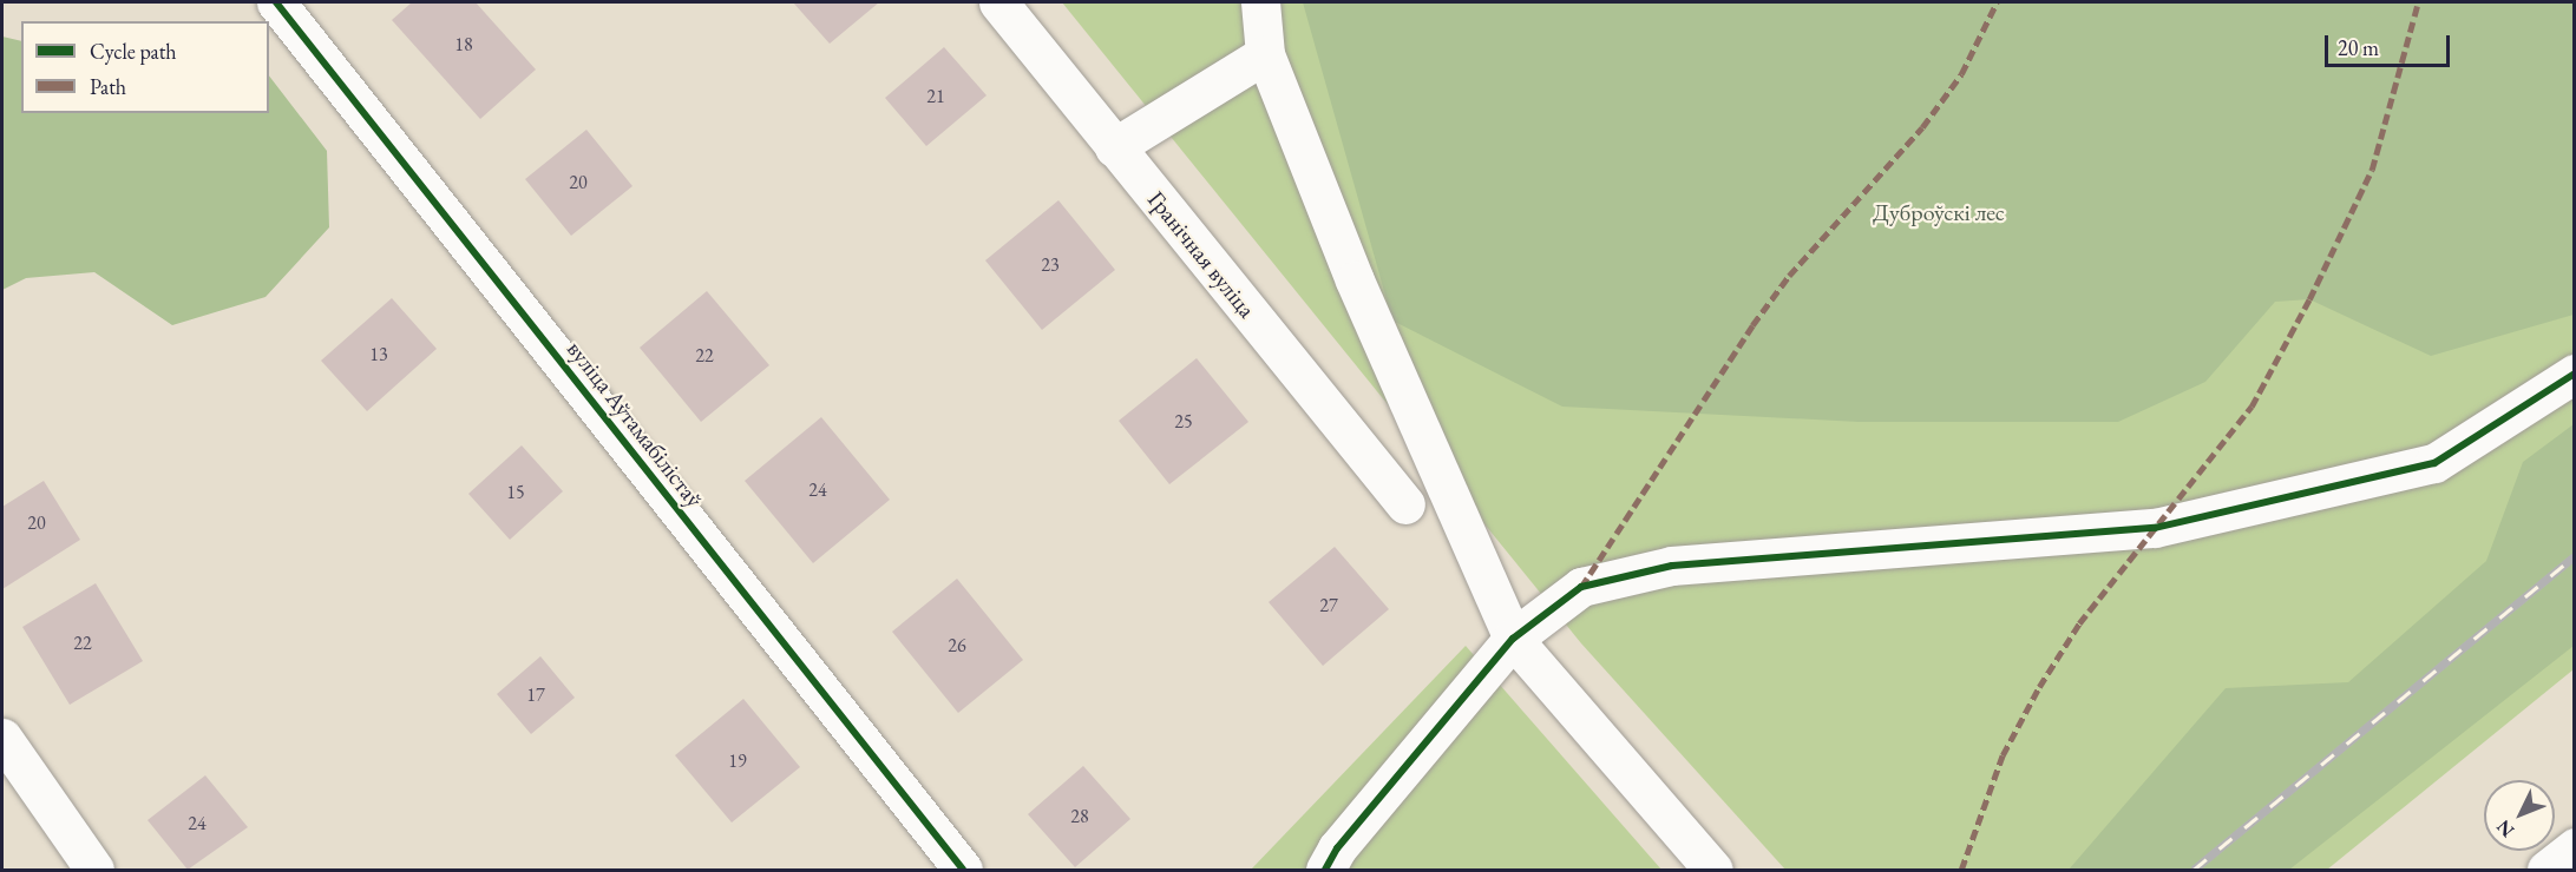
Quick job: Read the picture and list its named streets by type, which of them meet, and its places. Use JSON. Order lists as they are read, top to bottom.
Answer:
{
  "streets": {
    "street": ["Гранічная вуліца", "вуліца Аўтамабілістаў"]
  },
  "parks": ["Дуброўскі лес"],
  "house_numbers": [
    "18",
    "21",
    "20",
    "23",
    "13",
    "22",
    "25",
    "24",
    "15",
    "20",
    "27",
    "22",
    "26",
    "17",
    "19",
    "28",
    "24"
  ],
  "legend": ["Cycle path", "Path"],
  "scale_bar": "20 m",
  "north": "bottom left"
}
